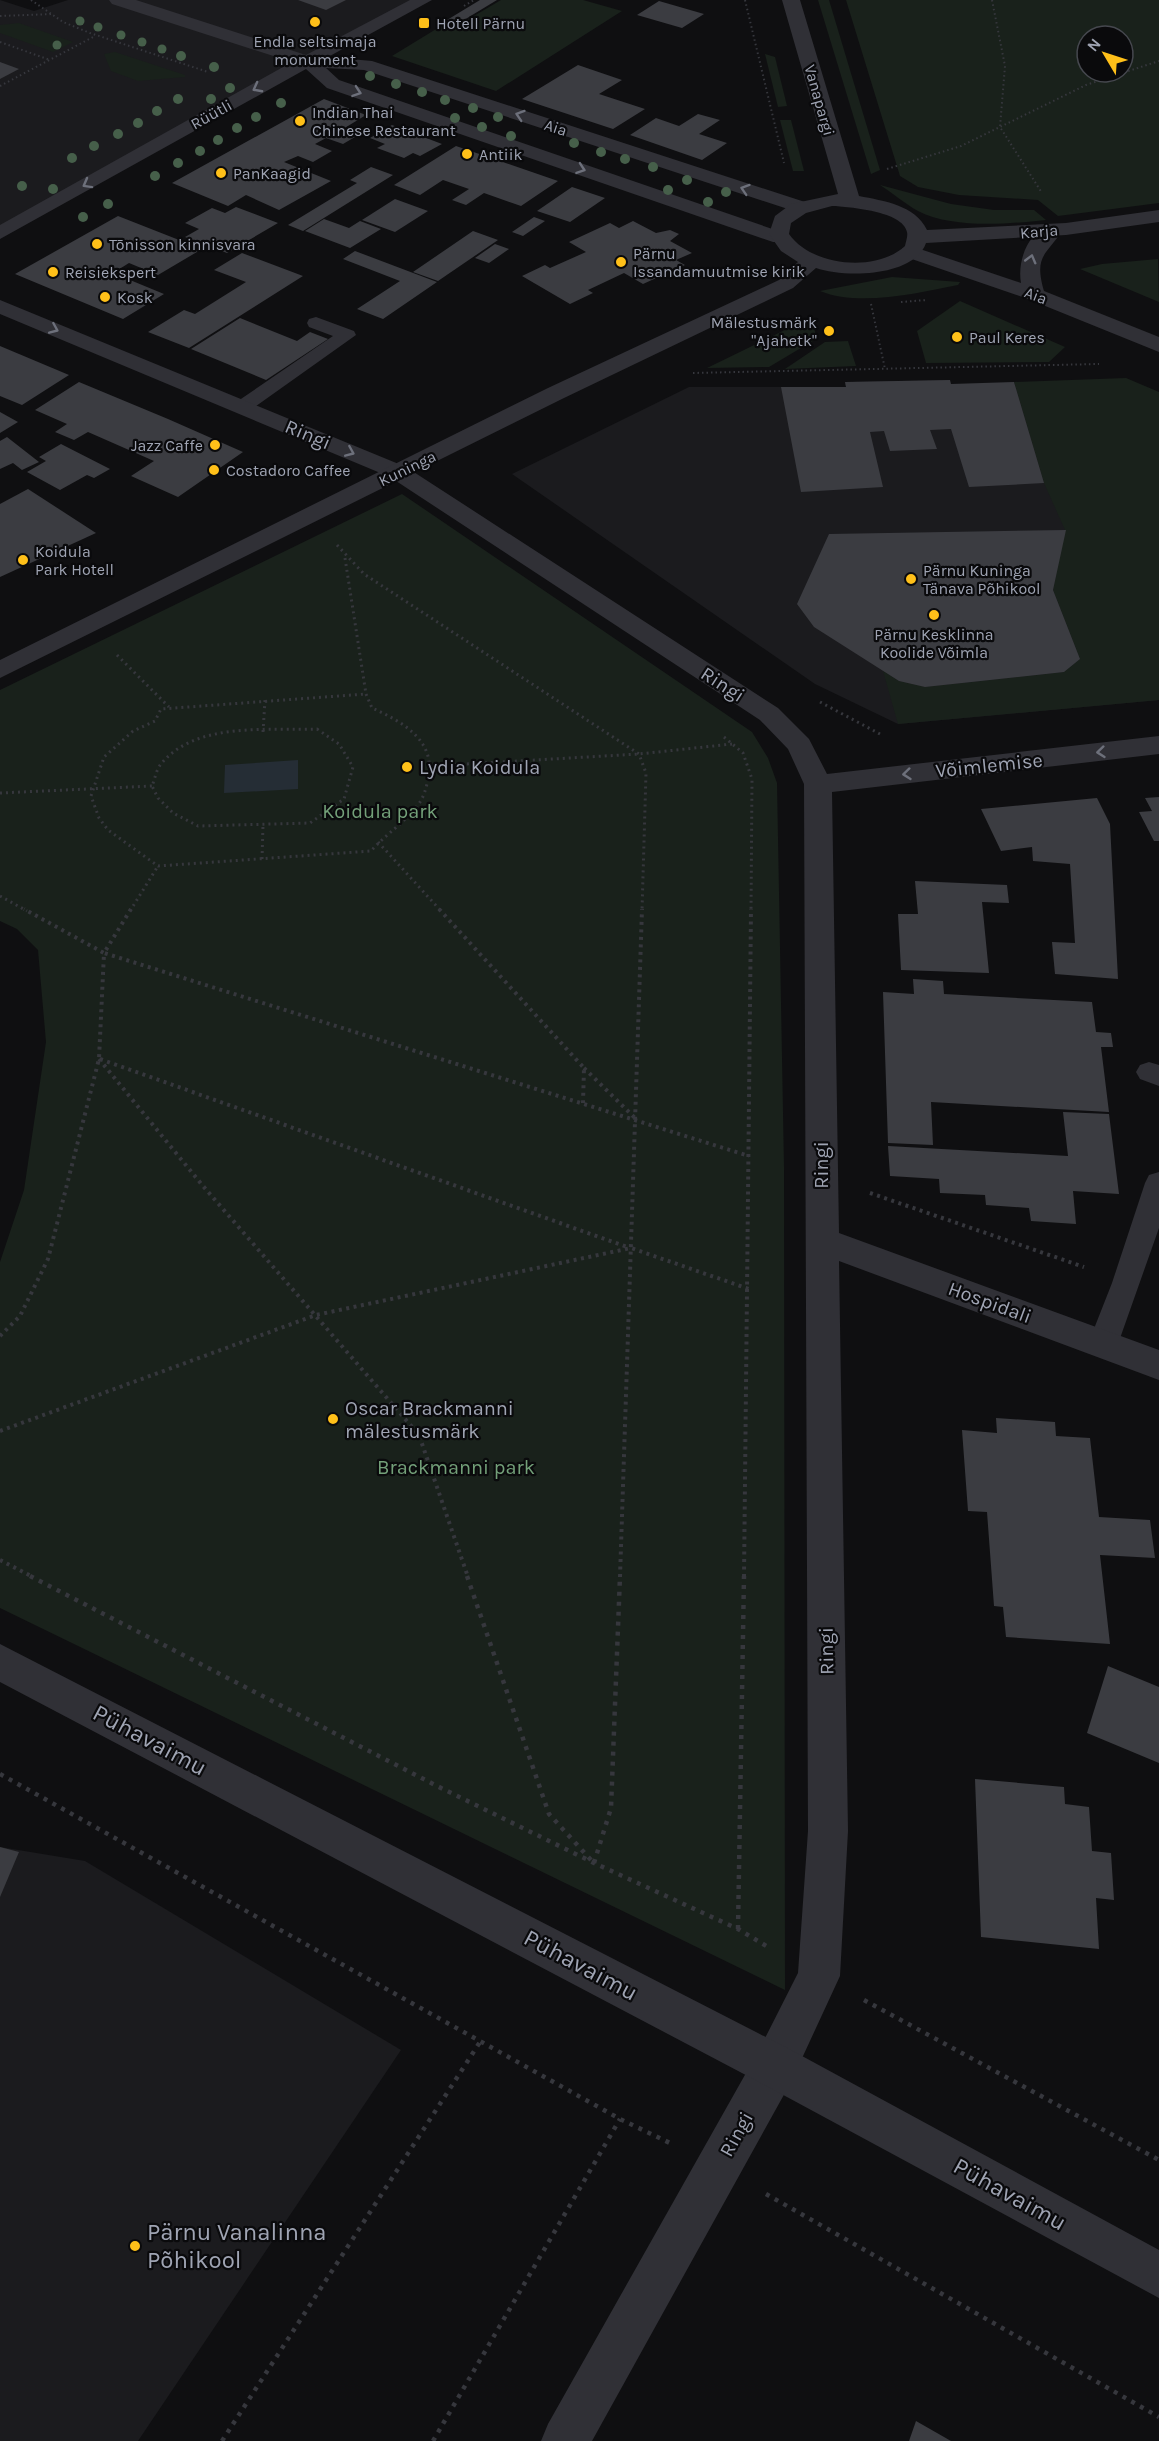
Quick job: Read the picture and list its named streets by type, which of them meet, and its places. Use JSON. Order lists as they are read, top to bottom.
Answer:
{
  "streets": {
    "street": [
      "Vanapargi",
      "Rüütli",
      "Aia",
      "Karja",
      "Ringi",
      "Kuninga",
      "Võimlemise",
      "Hospidali",
      "Pühavaimu"
    ]
  },
  "crossings": [
    ["Rüütli", "Aia"],
    ["Aia", "Karja"],
    ["Ringi", "Kuninga"],
    ["Ringi", "Võimlemise"],
    ["Ringi", "Hospidali"],
    ["Ringi", "Pühavaimu"]
  ],
  "one_way": ["Rüütli", "Võimlemise"],
  "parks": ["Koidula park", "Brackmanni park"],
  "places": {
    "other": [
      "Endla seltsimaja monument",
      "Indian Thai Chinese Restaurant",
      "Antiik",
      "PanKaagid",
      "Tōnisson kinnisvara",
      "Pärnu Issandamuutmise kirik",
      "Reisiekspert",
      "Kosk",
      "Mälestusmärk \"Ajahetk\"",
      "Paul Keres",
      "Jazz Caffe",
      "Costadoro Caffee",
      "Koidula Park Hotell",
      "Pärnu Kuninga Tänava Põhikool",
      "Pärnu Kesklinna Koolide Võimla",
      "Lydia Koidula",
      "Oscar Brackmanni mälestusmärk",
      "Pärnu Vanalinna Põhikool"
    ],
    "transit": ["Hotell Pärnu"]
  },
  "north": "top left"
}
